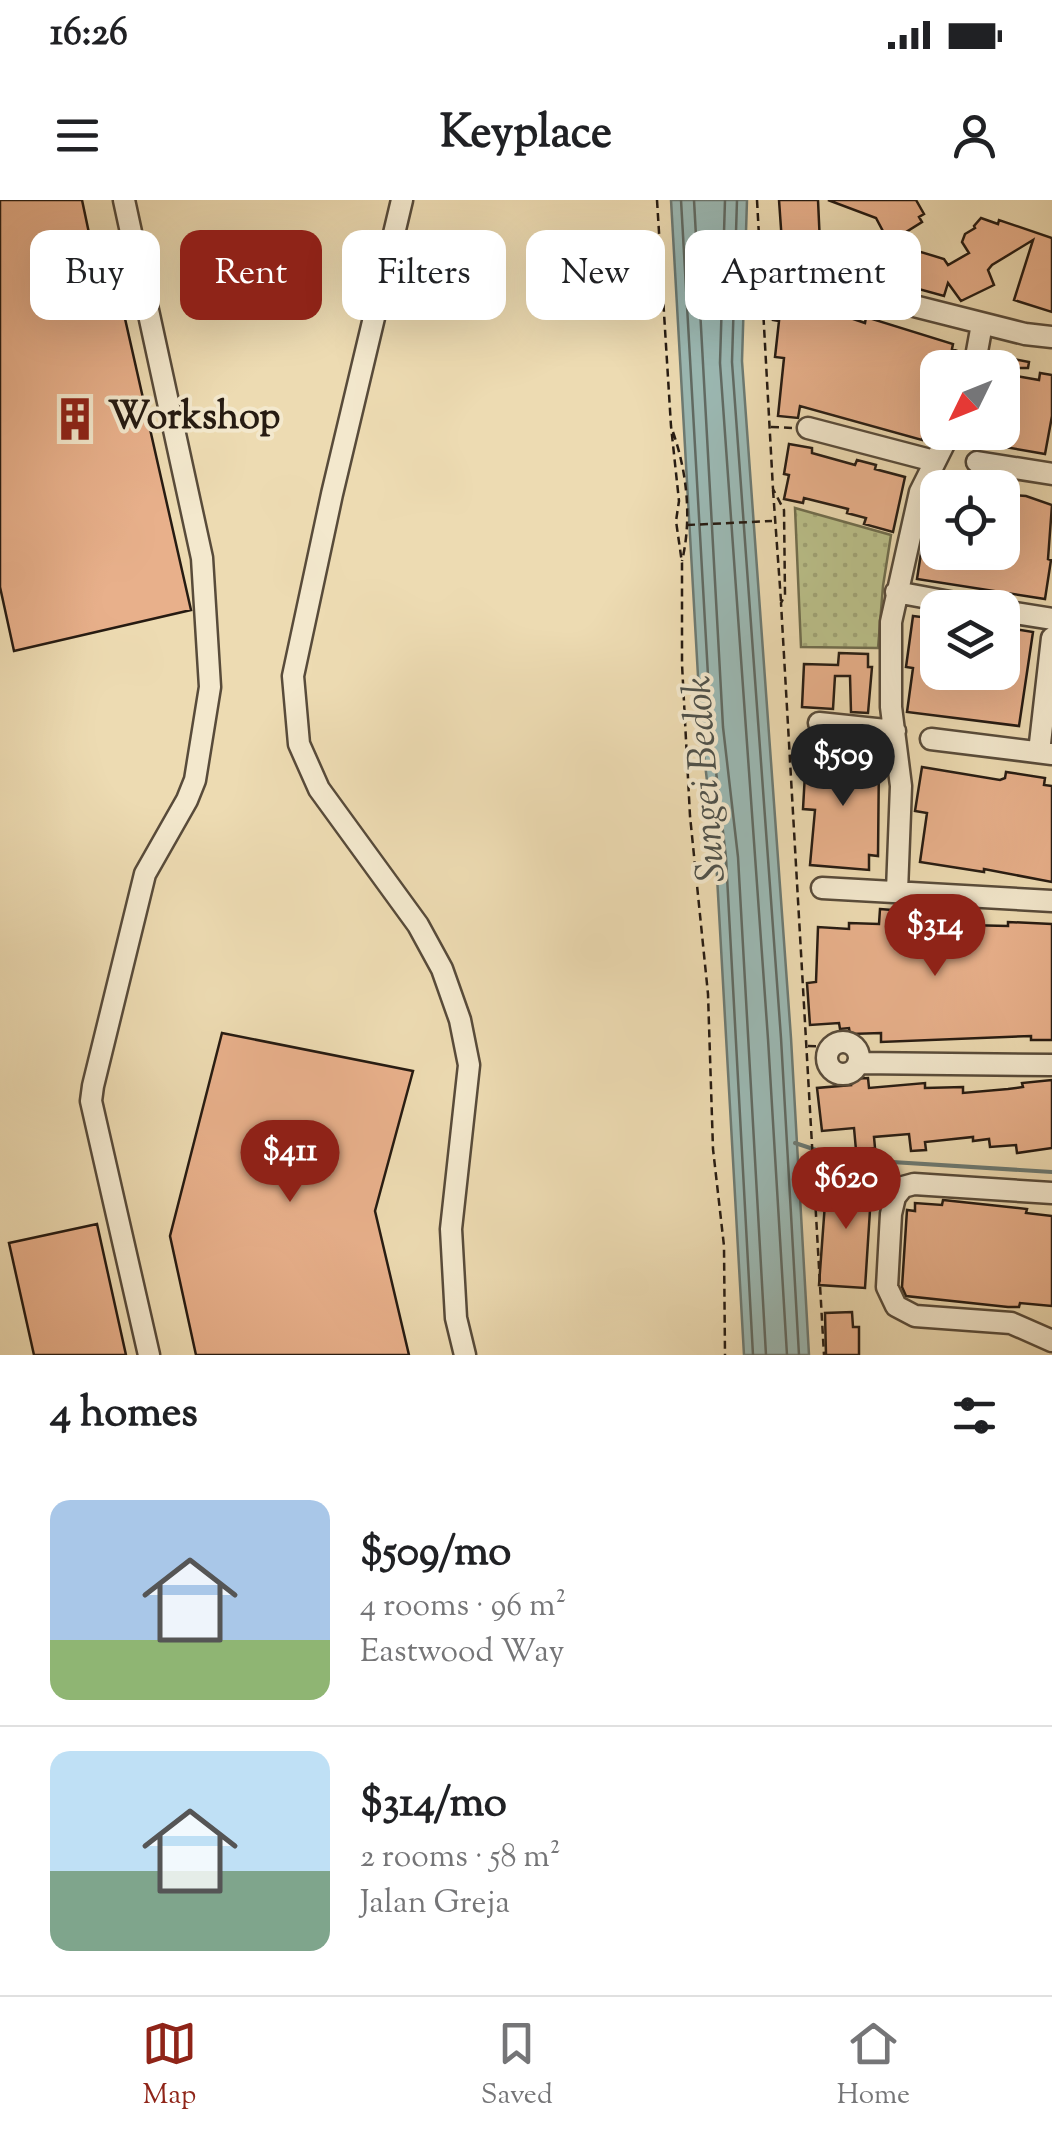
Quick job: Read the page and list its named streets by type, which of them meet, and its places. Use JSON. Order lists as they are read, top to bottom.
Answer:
{
  "water": ["Sungei Bedok"],
  "places": {
    "building": ["Workshop"]
  },
  "north": "bottom left",
  "page": {
    "status": "16:26",
    "header": "Keyplace",
    "chip": [
      "Buy",
      "Rent",
      "Filters",
      "New",
      "Apartment"
    ],
    "price": [
      "$509",
      "$314",
      "$411",
      "$620"
    ],
    "heading": "4 homes",
    "list": [
      {
        "name": "$509/mo",
        "note": "4 rooms · 96 m² · Eastwood Way"
      },
      {
        "name": "$314/mo",
        "note": "2 rooms · 58 m² · Jalan Greja"
      }
    ],
    "tabs": ["Map", "Saved", "Home"]
  }
}
